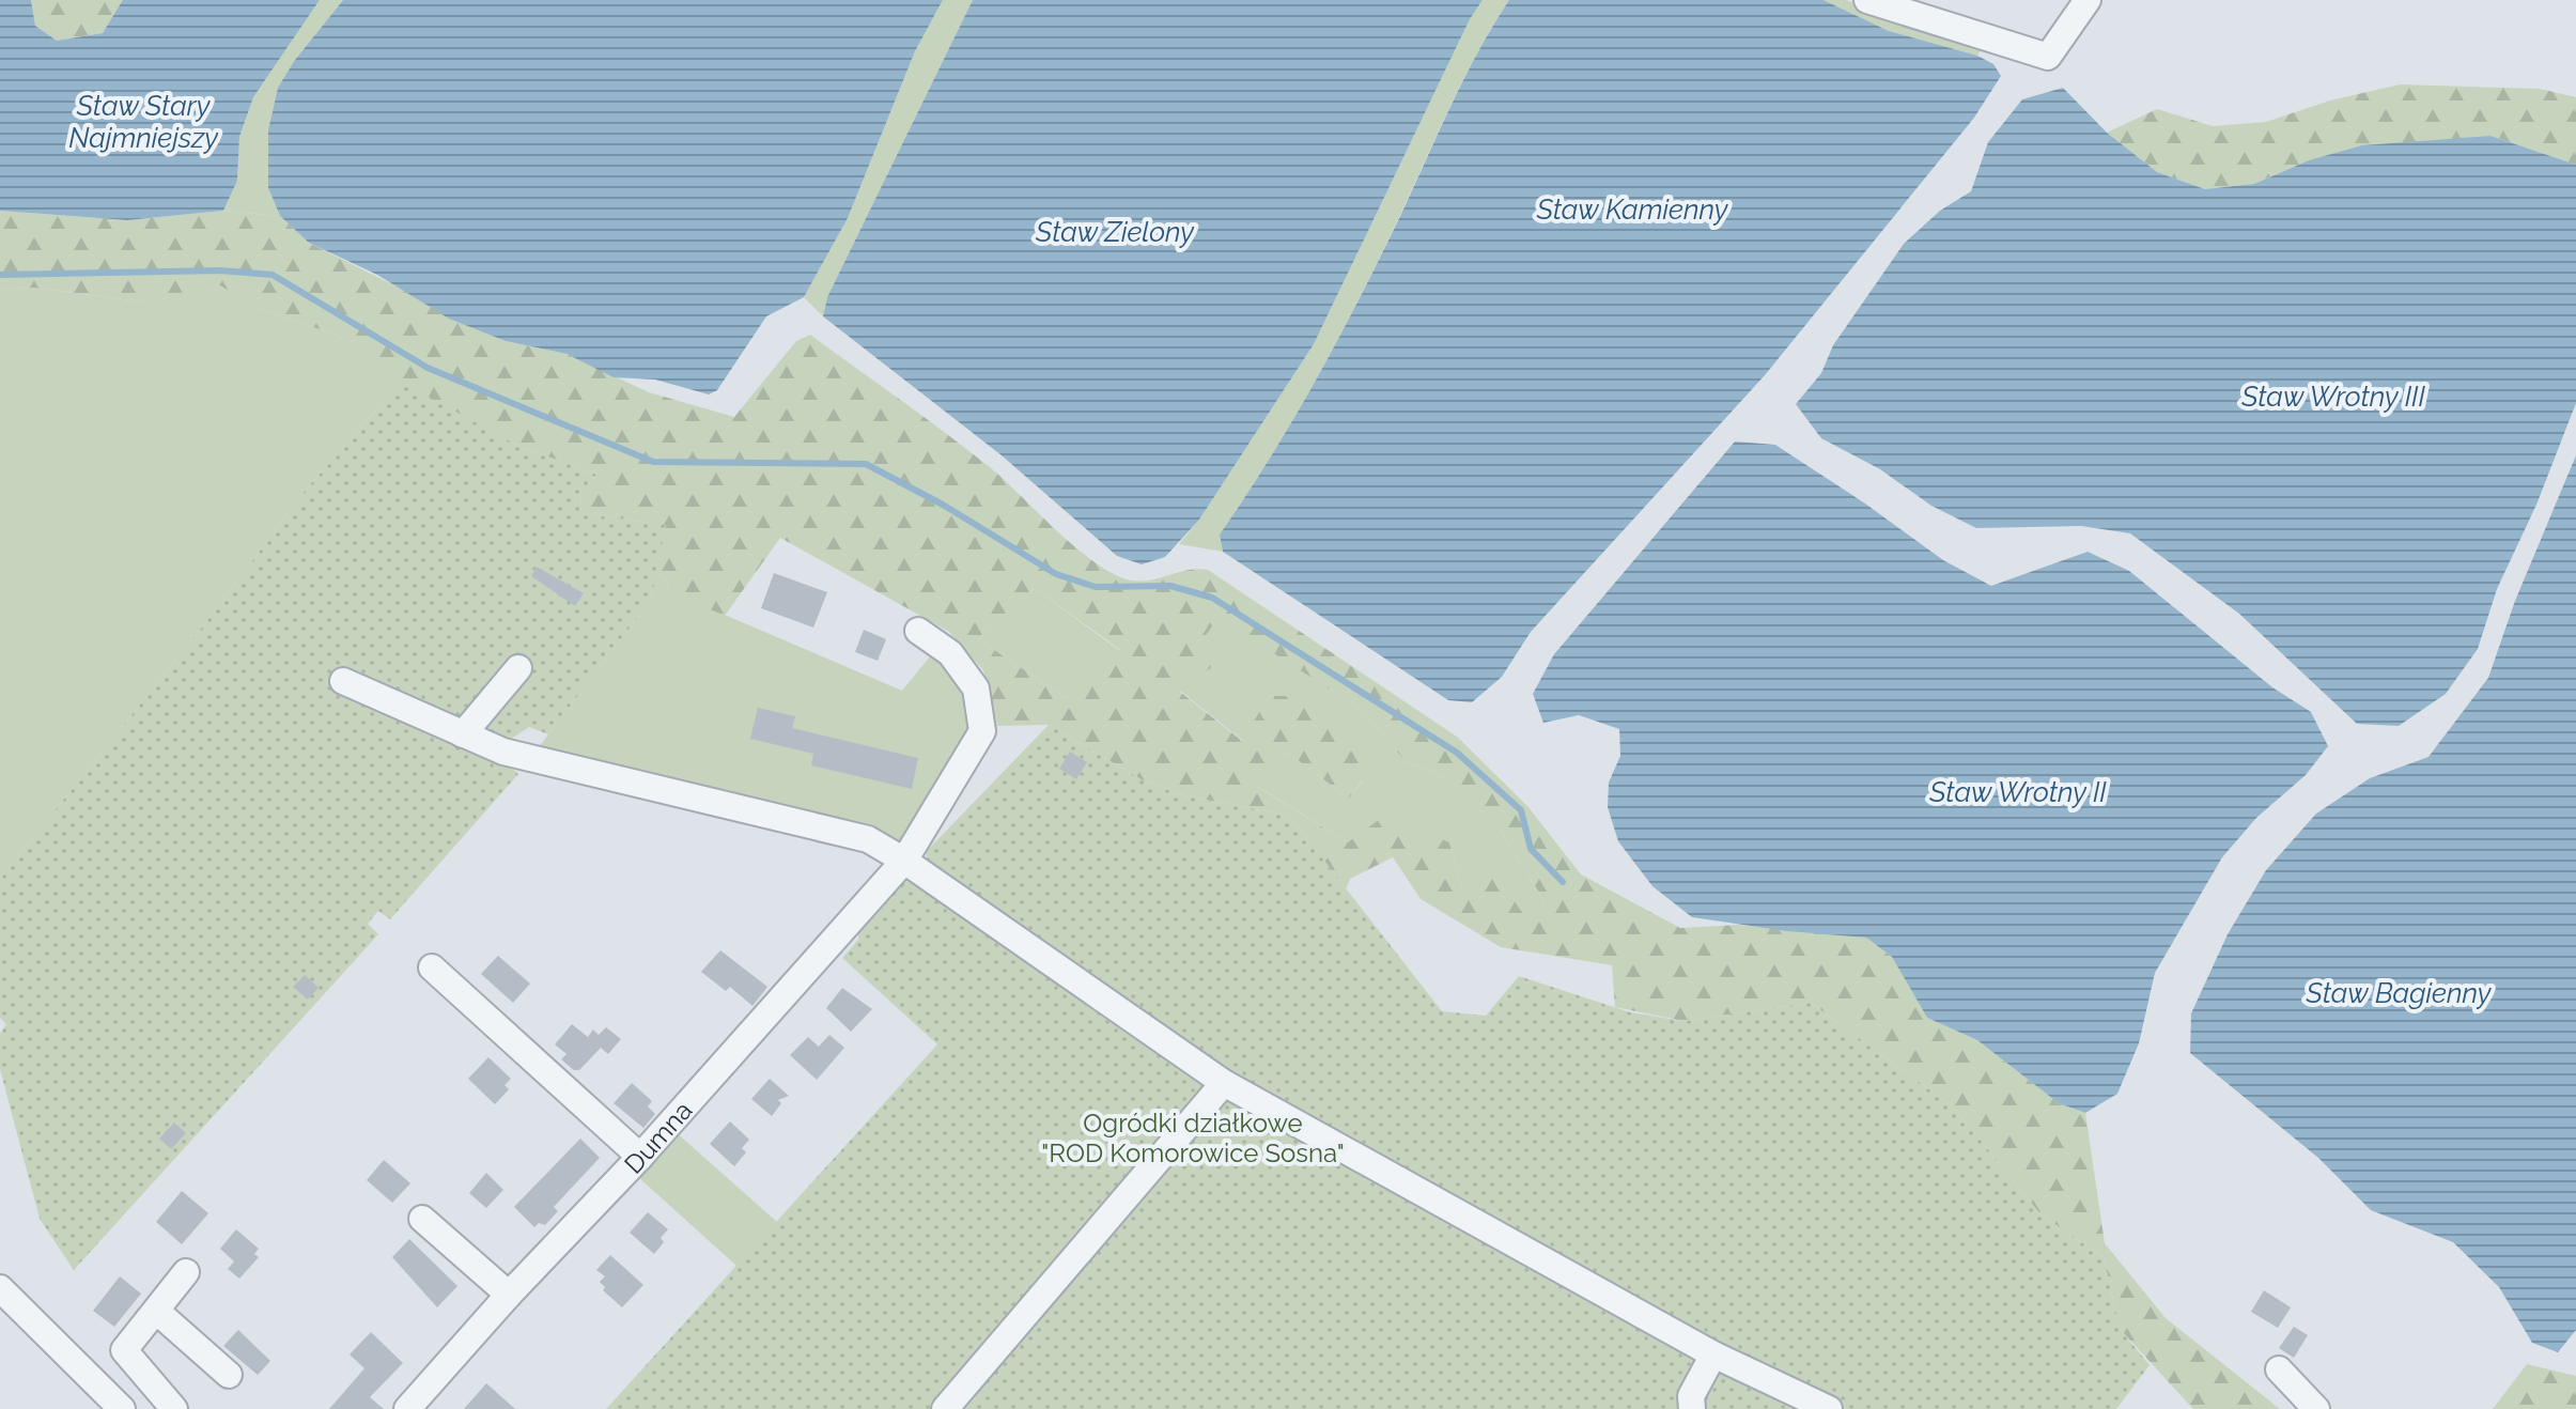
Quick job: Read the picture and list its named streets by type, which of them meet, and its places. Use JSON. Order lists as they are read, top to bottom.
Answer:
{
  "streets": {
    "street": ["Dumna"]
  },
  "water": [
    "Staw Stary Najmniejszy",
    "Staw Kamienny",
    "Staw Zielony",
    "Staw Wrotny III",
    "Staw Wrotny II",
    "Staw Bagienny"
  ],
  "parks": ["Ogródki działkowe \"ROD Komorowice Sosna\""]
}
